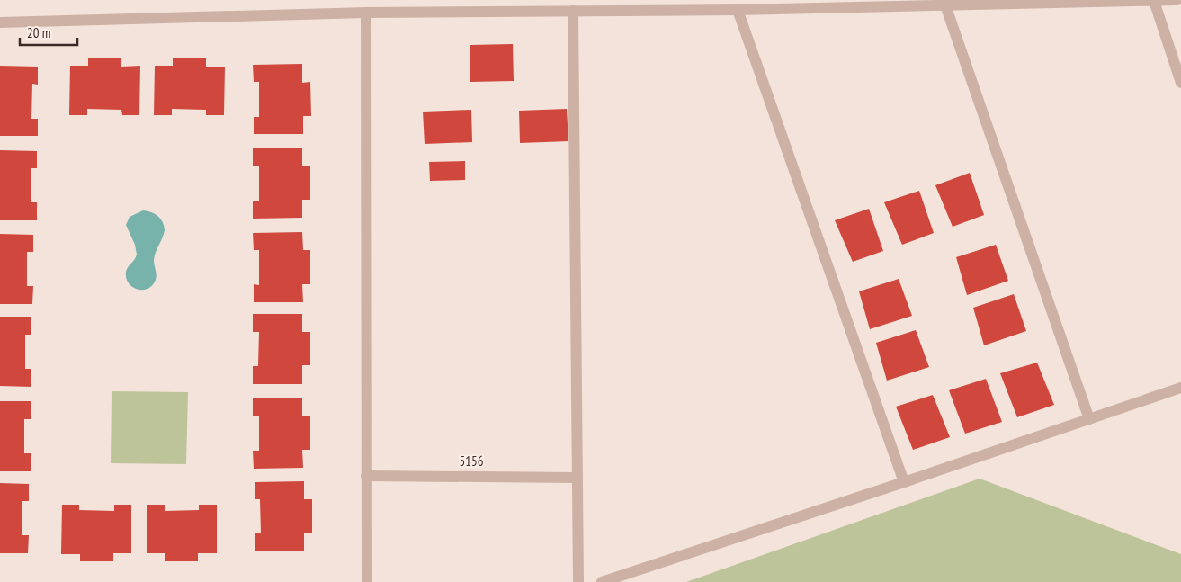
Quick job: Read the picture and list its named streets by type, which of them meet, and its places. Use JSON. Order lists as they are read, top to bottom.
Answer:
{
  "streets": {
    "street": ["5156"]
  },
  "scale_bar": "20 m"
}
